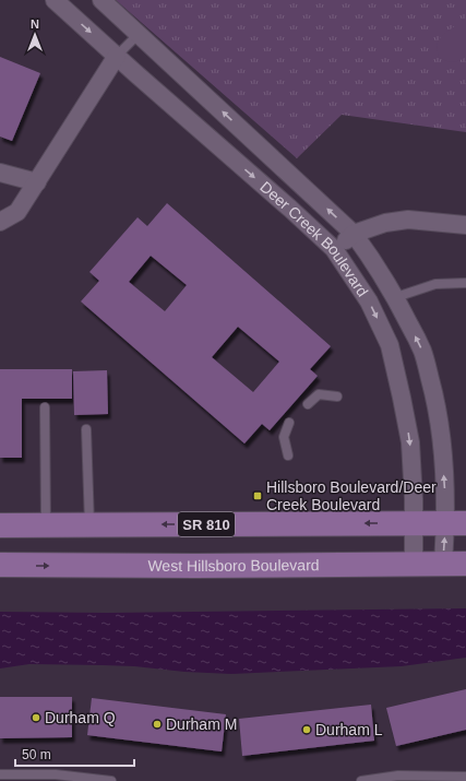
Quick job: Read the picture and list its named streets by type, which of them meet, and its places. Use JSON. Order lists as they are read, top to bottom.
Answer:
{
  "streets": {
    "main road": ["SR 810", "West Hillsboro Boulevard"],
    "street": ["Deer Creek Boulevard"]
  },
  "crossings": [
    ["Deer Creek Boulevard", "SR 810"],
    ["Deer Creek Boulevard", "West Hillsboro Boulevard"]
  ],
  "places": {
    "transit": ["Hillsboro Boulevard/Deer Creek Boulevard"],
    "other": ["Durham Q", "Durham M", "Durham L"]
  },
  "scale_bar": "50 m",
  "north": "top"
}
